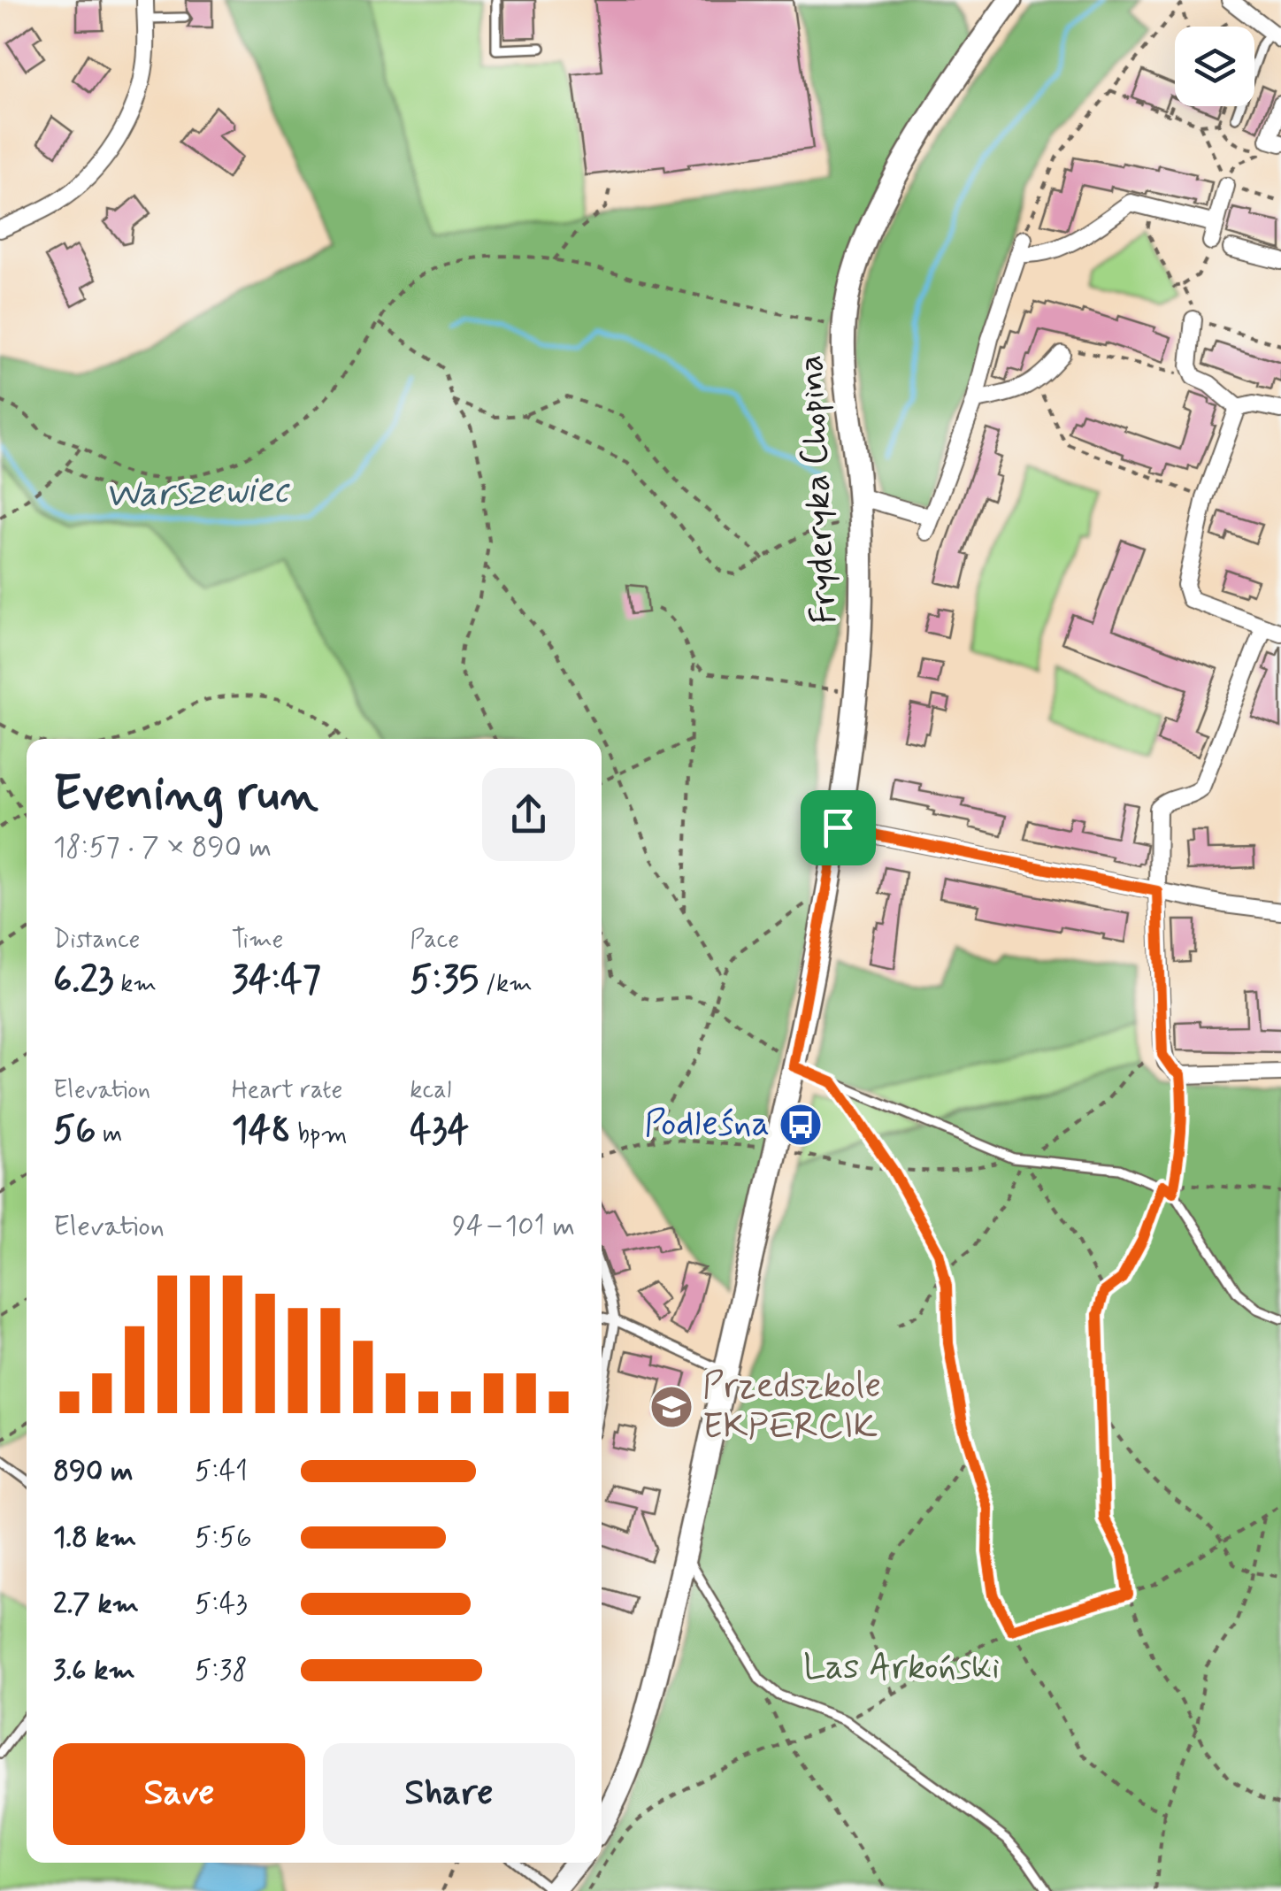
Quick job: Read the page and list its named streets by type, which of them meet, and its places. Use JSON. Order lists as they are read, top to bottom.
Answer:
{
  "streets": {
    "street": ["Fryderyka Chopina"]
  },
  "water": ["Warszewiec"],
  "parks": ["Las Arkoński"],
  "places": {
    "bus stop": ["Podleśna"],
    "school or university": ["Przedszkole EKPERCIK"]
  },
  "page": {
    "heading": ["Evening run", "18:57 · 7 × 890 m"],
    "stats": [
      ["Distance", "6.23 km"],
      ["Time", "34:47"],
      ["Pace", "5:35 /km"],
      ["Elevation", "56 m"],
      ["Heart rate", "148 bpm"],
      ["kcal", "434"]
    ],
    "chart": ["Elevation", "94–101 m"],
    "list": [
      {
        "name": "890 m",
        "note": "5:41"
      },
      {
        "name": "1.8 km",
        "note": "5:56"
      },
      {
        "name": "2.7 km",
        "note": "5:43"
      },
      {
        "name": "3.6 km",
        "note": "5:38"
      }
    ],
    "buttons": ["Save", "Share"]
  }
}
